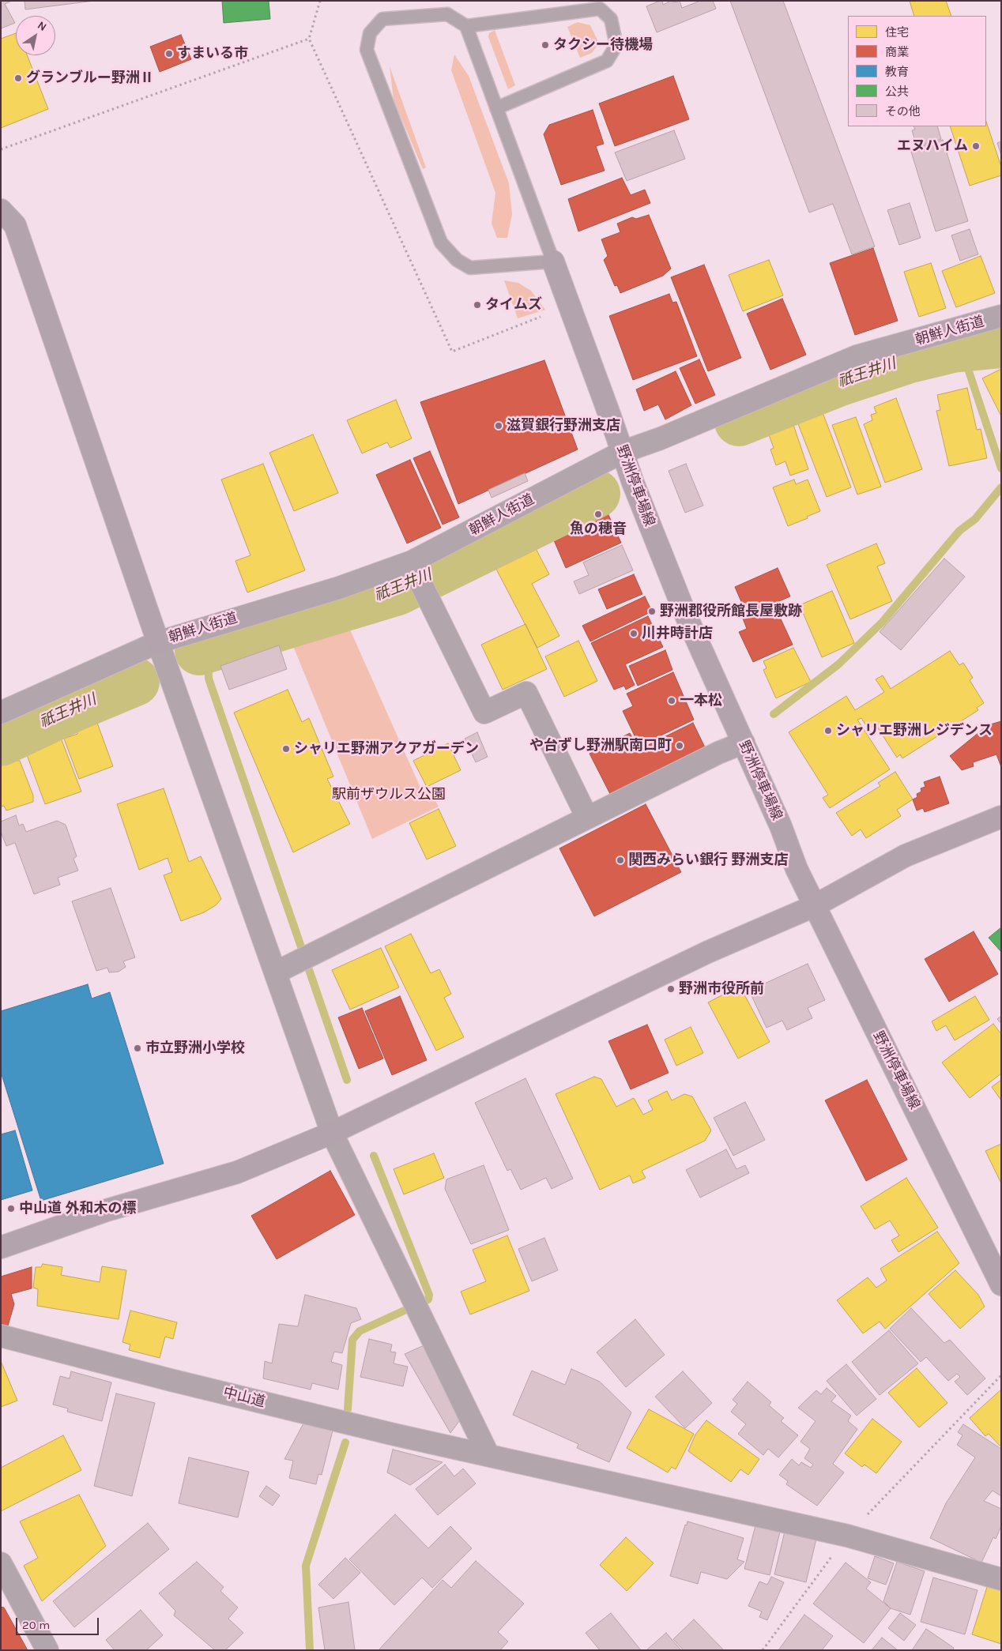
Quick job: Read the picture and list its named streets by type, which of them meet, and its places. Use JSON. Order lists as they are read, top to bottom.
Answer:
{
  "streets": {
    "street": ["朝鮮人街道", "野洲停車場線", "中山道"]
  },
  "crossings": [
    ["朝鮮人街道", "野洲停車場線"]
  ],
  "water": ["祇王井川"],
  "parks": ["駅前ザウルス公園"],
  "places": [
    "タクシー待機場",
    "すまいる市",
    "グランブルー野洲Ⅱ",
    "エヌハイム",
    "タイムズ",
    "滋賀銀行野洲支店",
    "魚の穂音",
    "野洲郡役所館長屋敷跡",
    "川井時計店",
    "一本松",
    "シャリエ野洲レジデンス",
    "や台ずし野洲駅南口町",
    "シャリエ野洲アクアガーデン",
    "関西みらい銀行 野洲支店",
    "野洲市役所前",
    "市立野洲小学校",
    "中山道 外和木の標"
  ],
  "legend": [
    "住宅",
    "商業",
    "教育",
    "公共",
    "その他"
  ],
  "scale_bar": "20 m",
  "north": "top right"
}
